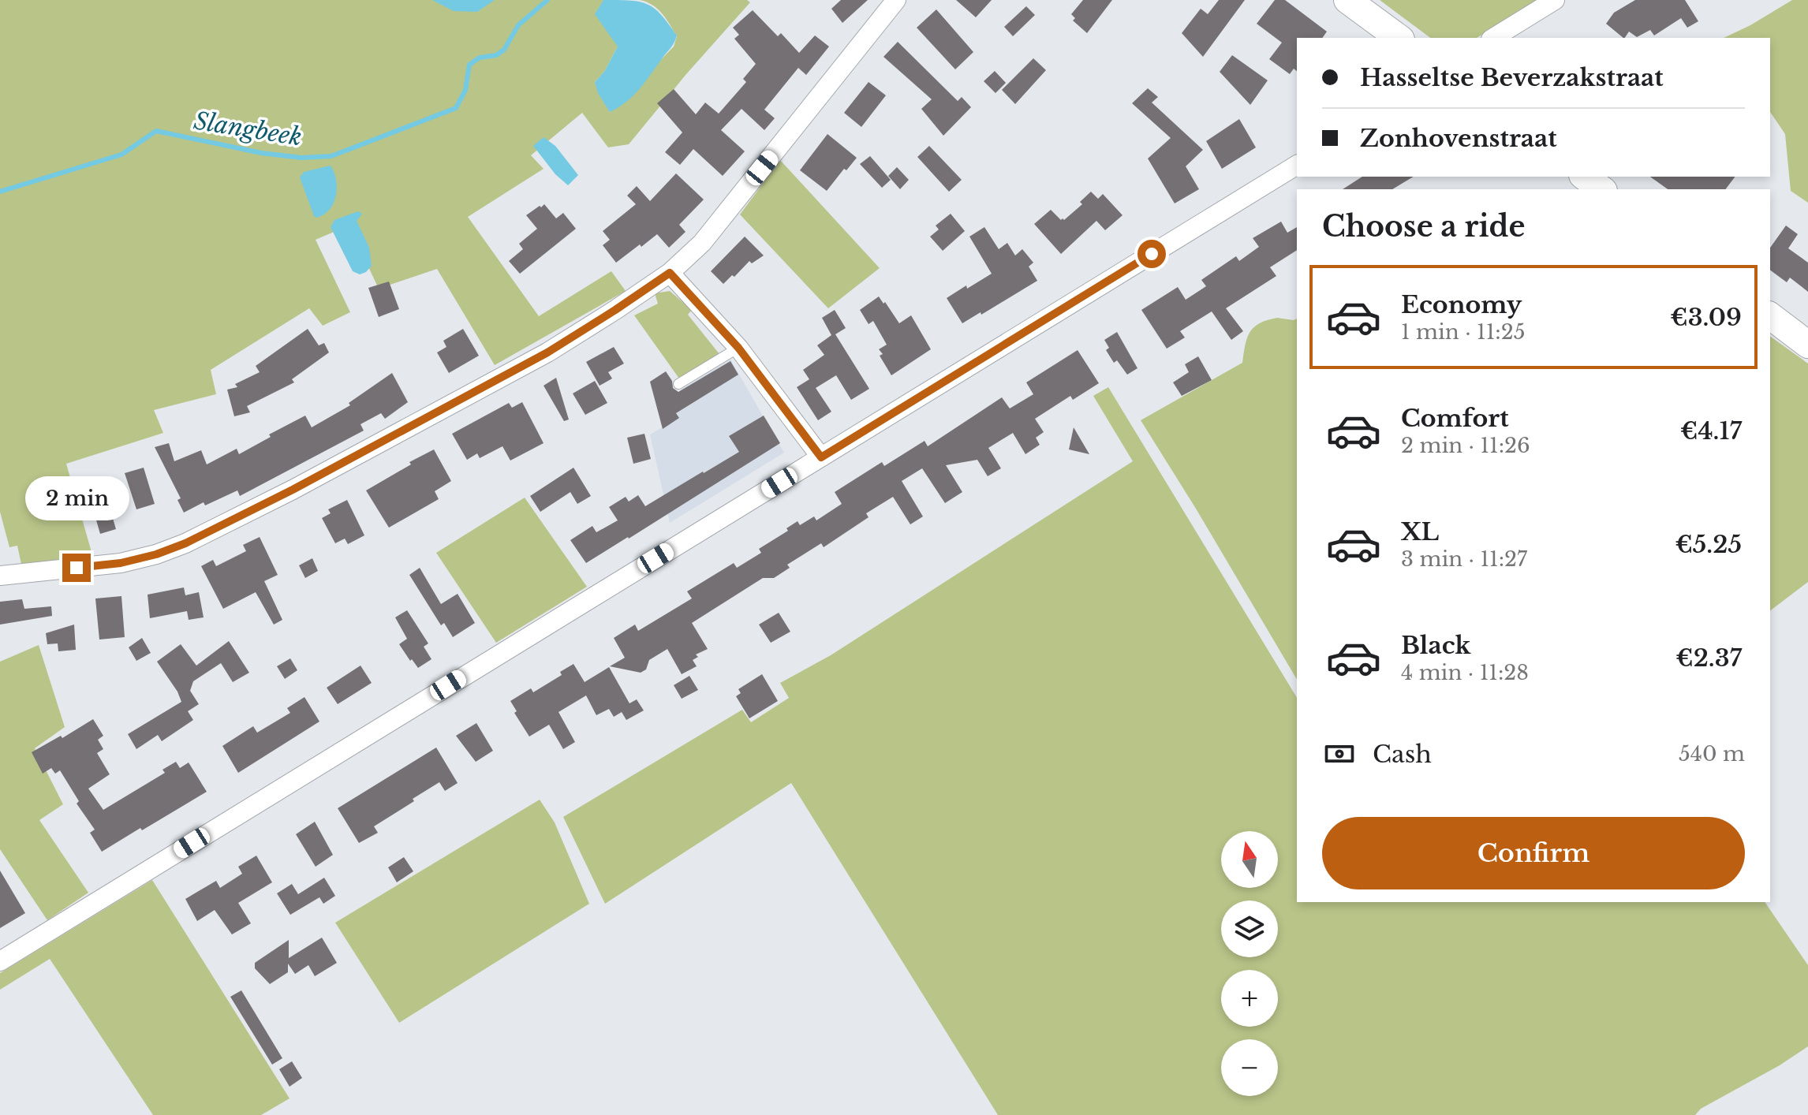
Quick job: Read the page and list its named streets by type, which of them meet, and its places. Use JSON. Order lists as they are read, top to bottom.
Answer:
{
  "water": ["Slangbeek"],
  "north": "top",
  "page": {
    "banner": ["Hasseltse Beverzakstraat", "Zonhovenstraat"],
    "heading": "Choose a ride",
    "list": [
      {
        "name": "Economy",
        "note": "1 min · 11:25",
        "value": "€3.09"
      },
      {
        "name": "Comfort",
        "note": "2 min · 11:26",
        "value": "€4.17"
      },
      {
        "name": "XL",
        "note": "3 min · 11:27",
        "value": "€5.25"
      },
      {
        "name": "Black",
        "note": "4 min · 11:28",
        "value": "€2.37"
      }
    ],
    "bubble": "2 min",
    "pay": ["Cash", "540 m"],
    "buttons": "Confirm",
    "map_buttons": ["+", "−"]
  }
}
